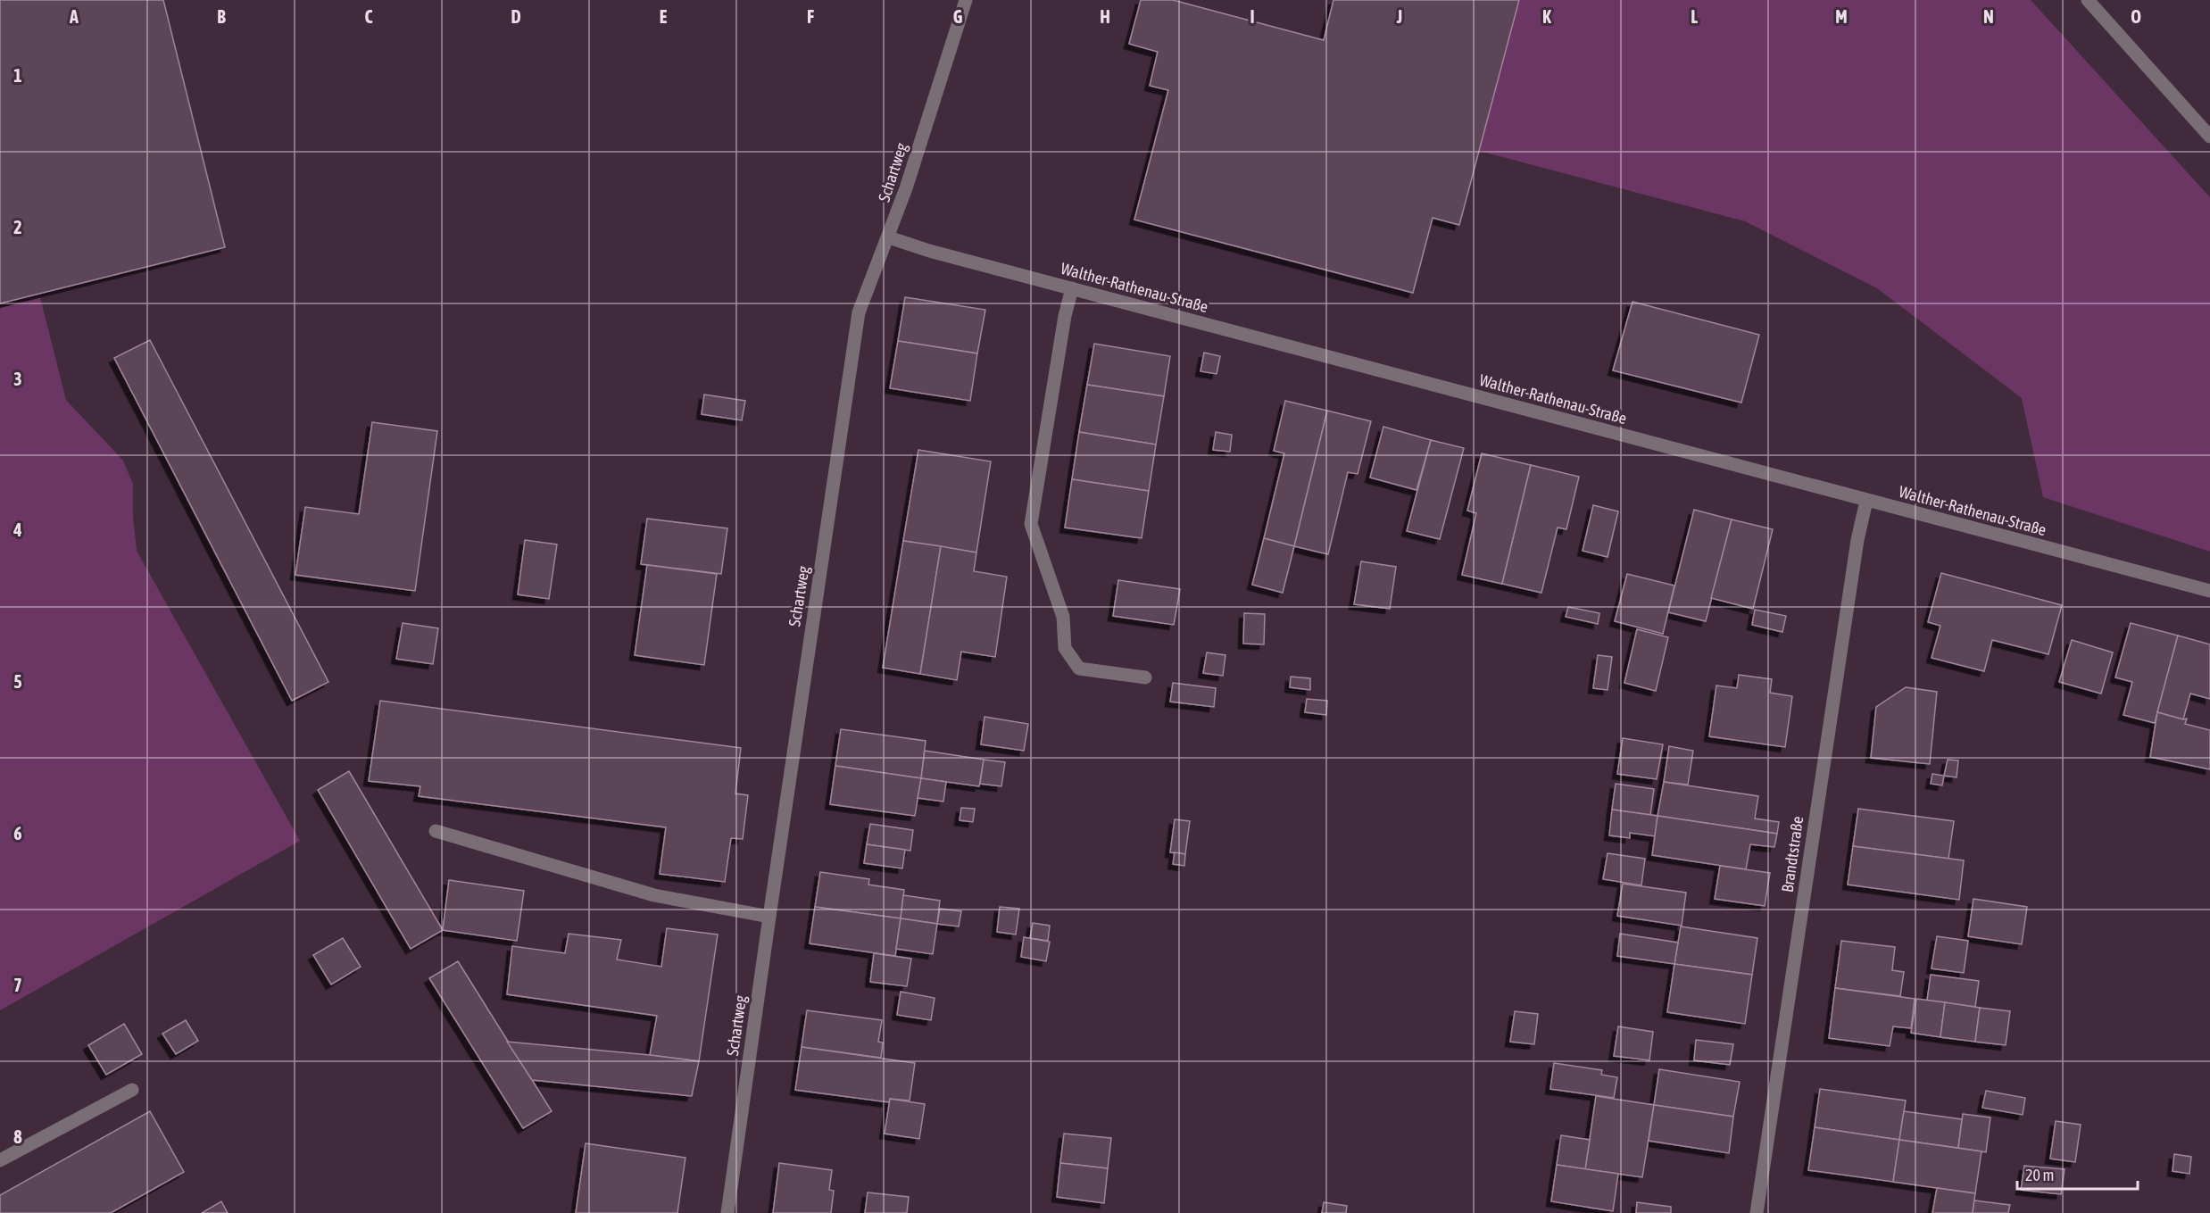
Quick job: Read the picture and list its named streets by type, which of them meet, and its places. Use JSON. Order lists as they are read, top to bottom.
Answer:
{
  "streets": {
    "street": ["Schartweg", "Walther-Rathenau-Straße", "Brandtstraße"]
  },
  "crossings": [
    ["Schartweg", "Walther-Rathenau-Straße"],
    ["Walther-Rathenau-Straße", "Brandtstraße"]
  ],
  "scale_bar": "20 m",
  "grid": {
    "columns": [
      "A",
      "B",
      "C",
      "D",
      "E",
      "F",
      "G",
      "H",
      "I",
      "J",
      "K",
      "L",
      "M",
      "N",
      "O"
    ],
    "rows": [
      "1",
      "2",
      "3",
      "4",
      "5",
      "6",
      "7",
      "8"
    ]
  }
}
